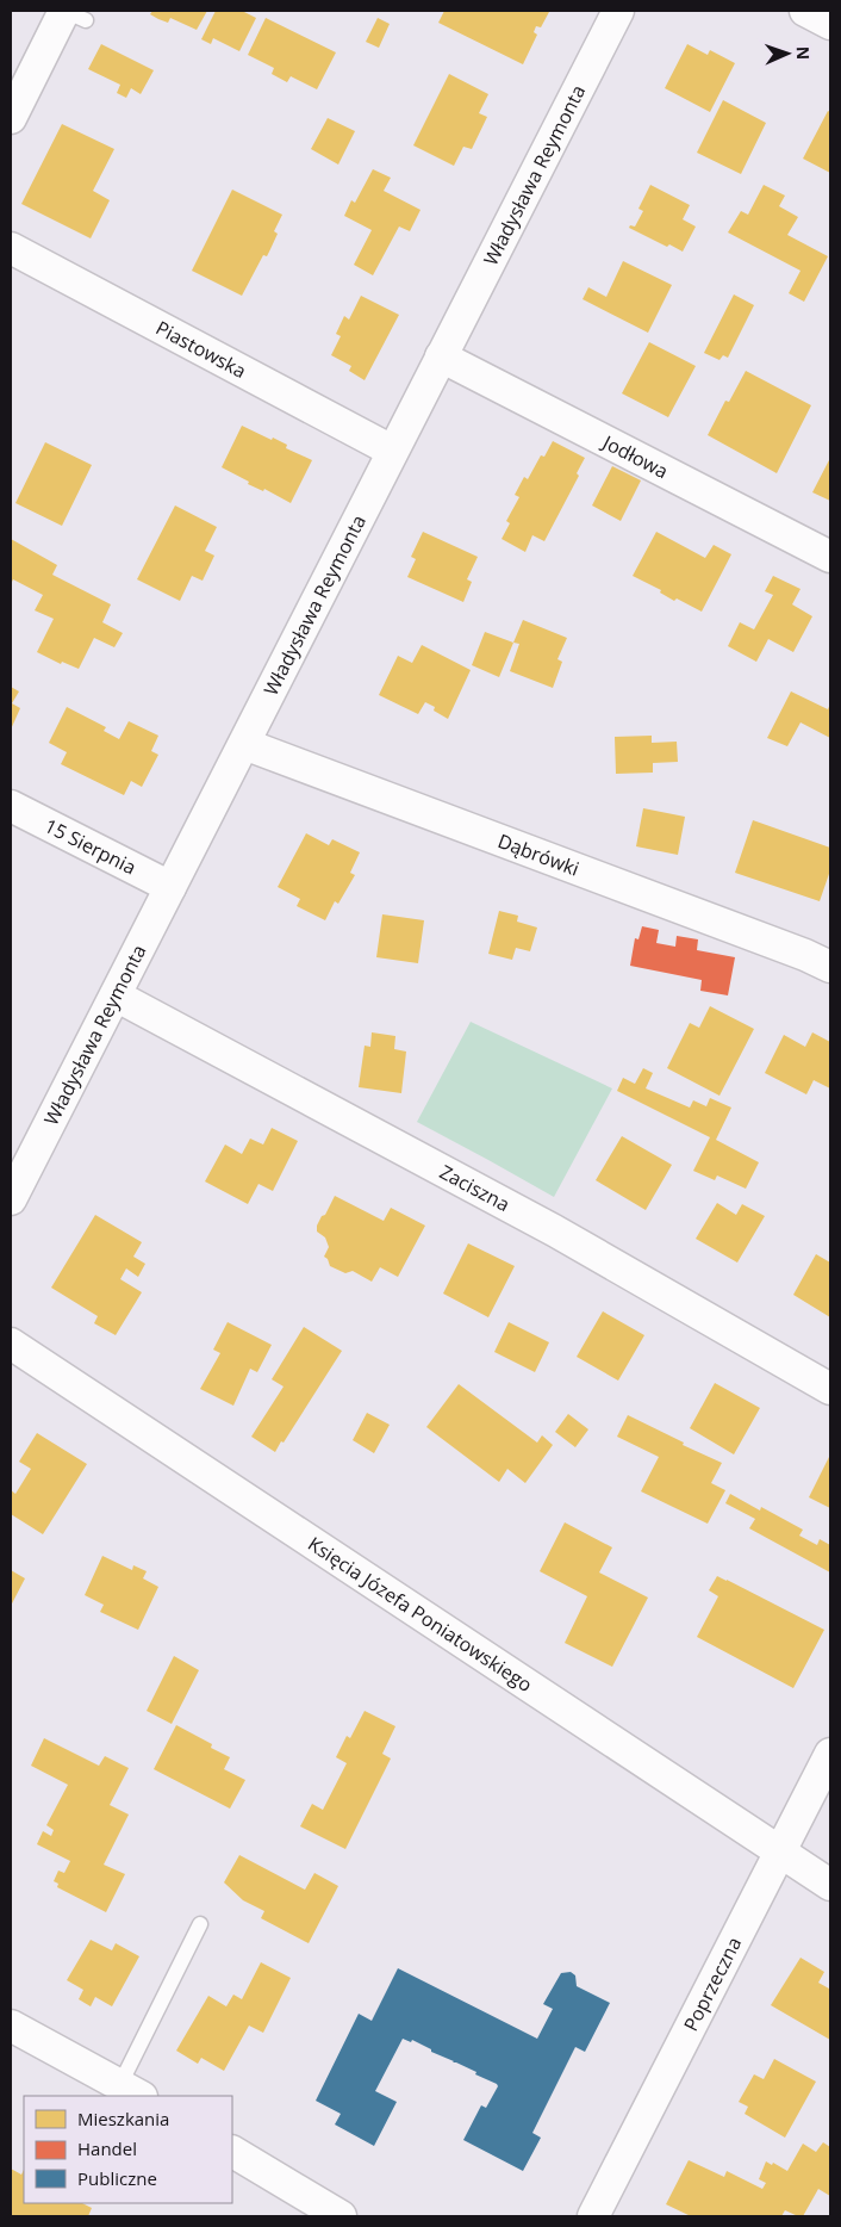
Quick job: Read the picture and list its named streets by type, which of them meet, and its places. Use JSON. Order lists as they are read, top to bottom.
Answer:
{
  "streets": {
    "street": [
      "Władysława Reymonta",
      "Piastowska",
      "Jodłowa",
      "15 Sierpnia",
      "Dąbrówki",
      "Zaciszna",
      "Księcia Józefa Poniatowskiego",
      "Poprzeczna"
    ]
  },
  "crossings": [
    ["Władysława Reymonta", "Piastowska"],
    ["Władysława Reymonta", "Jodłowa"],
    ["Władysława Reymonta", "15 Sierpnia"],
    ["Władysława Reymonta", "Dąbrówki"],
    ["Władysława Reymonta", "Zaciszna"],
    ["Księcia Józefa Poniatowskiego", "Poprzeczna"]
  ],
  "legend": ["Mieszkania", "Handel", "Publiczne"],
  "north": "right"
}
